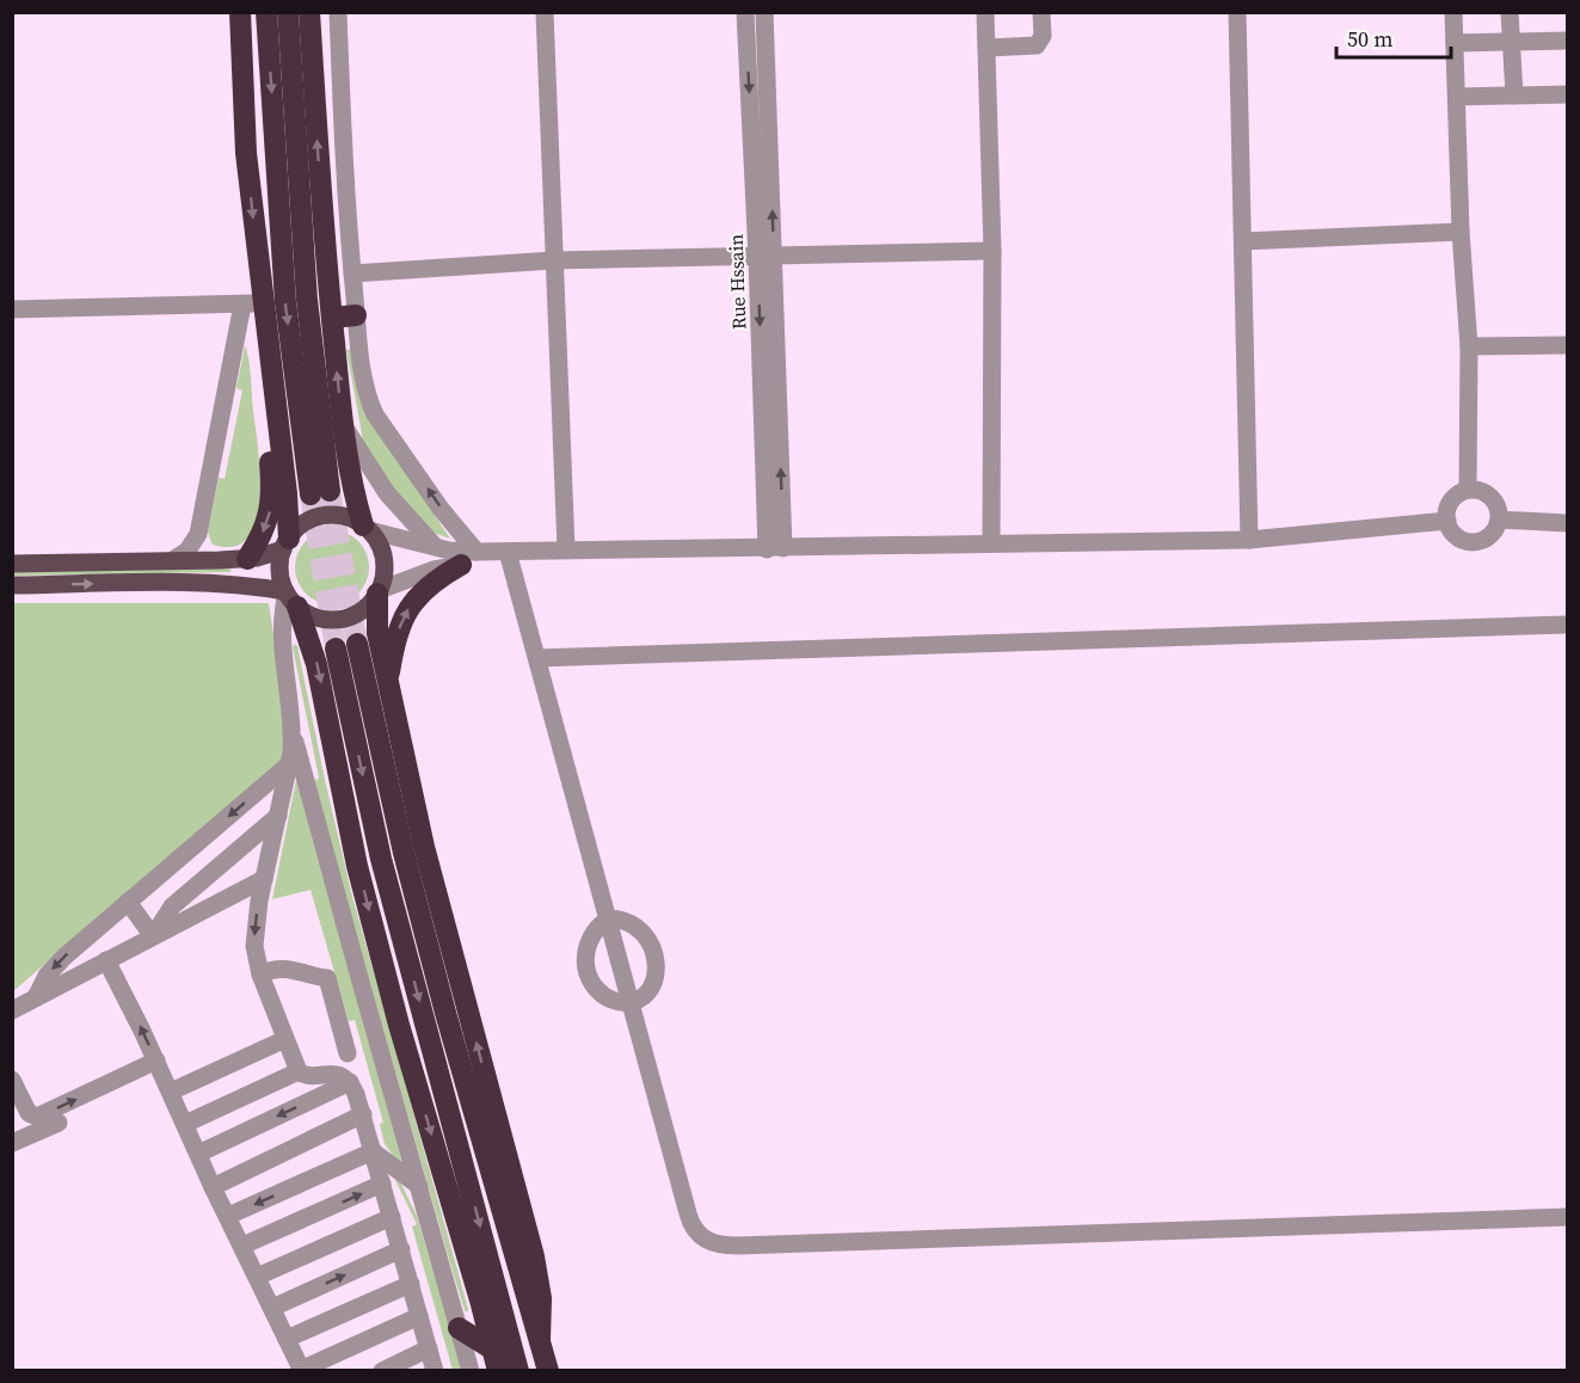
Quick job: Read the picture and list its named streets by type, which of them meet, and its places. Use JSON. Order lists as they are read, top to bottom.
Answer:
{
  "streets": {
    "street": ["Rue Hssain"]
  },
  "scale_bar": "50 m"
}
